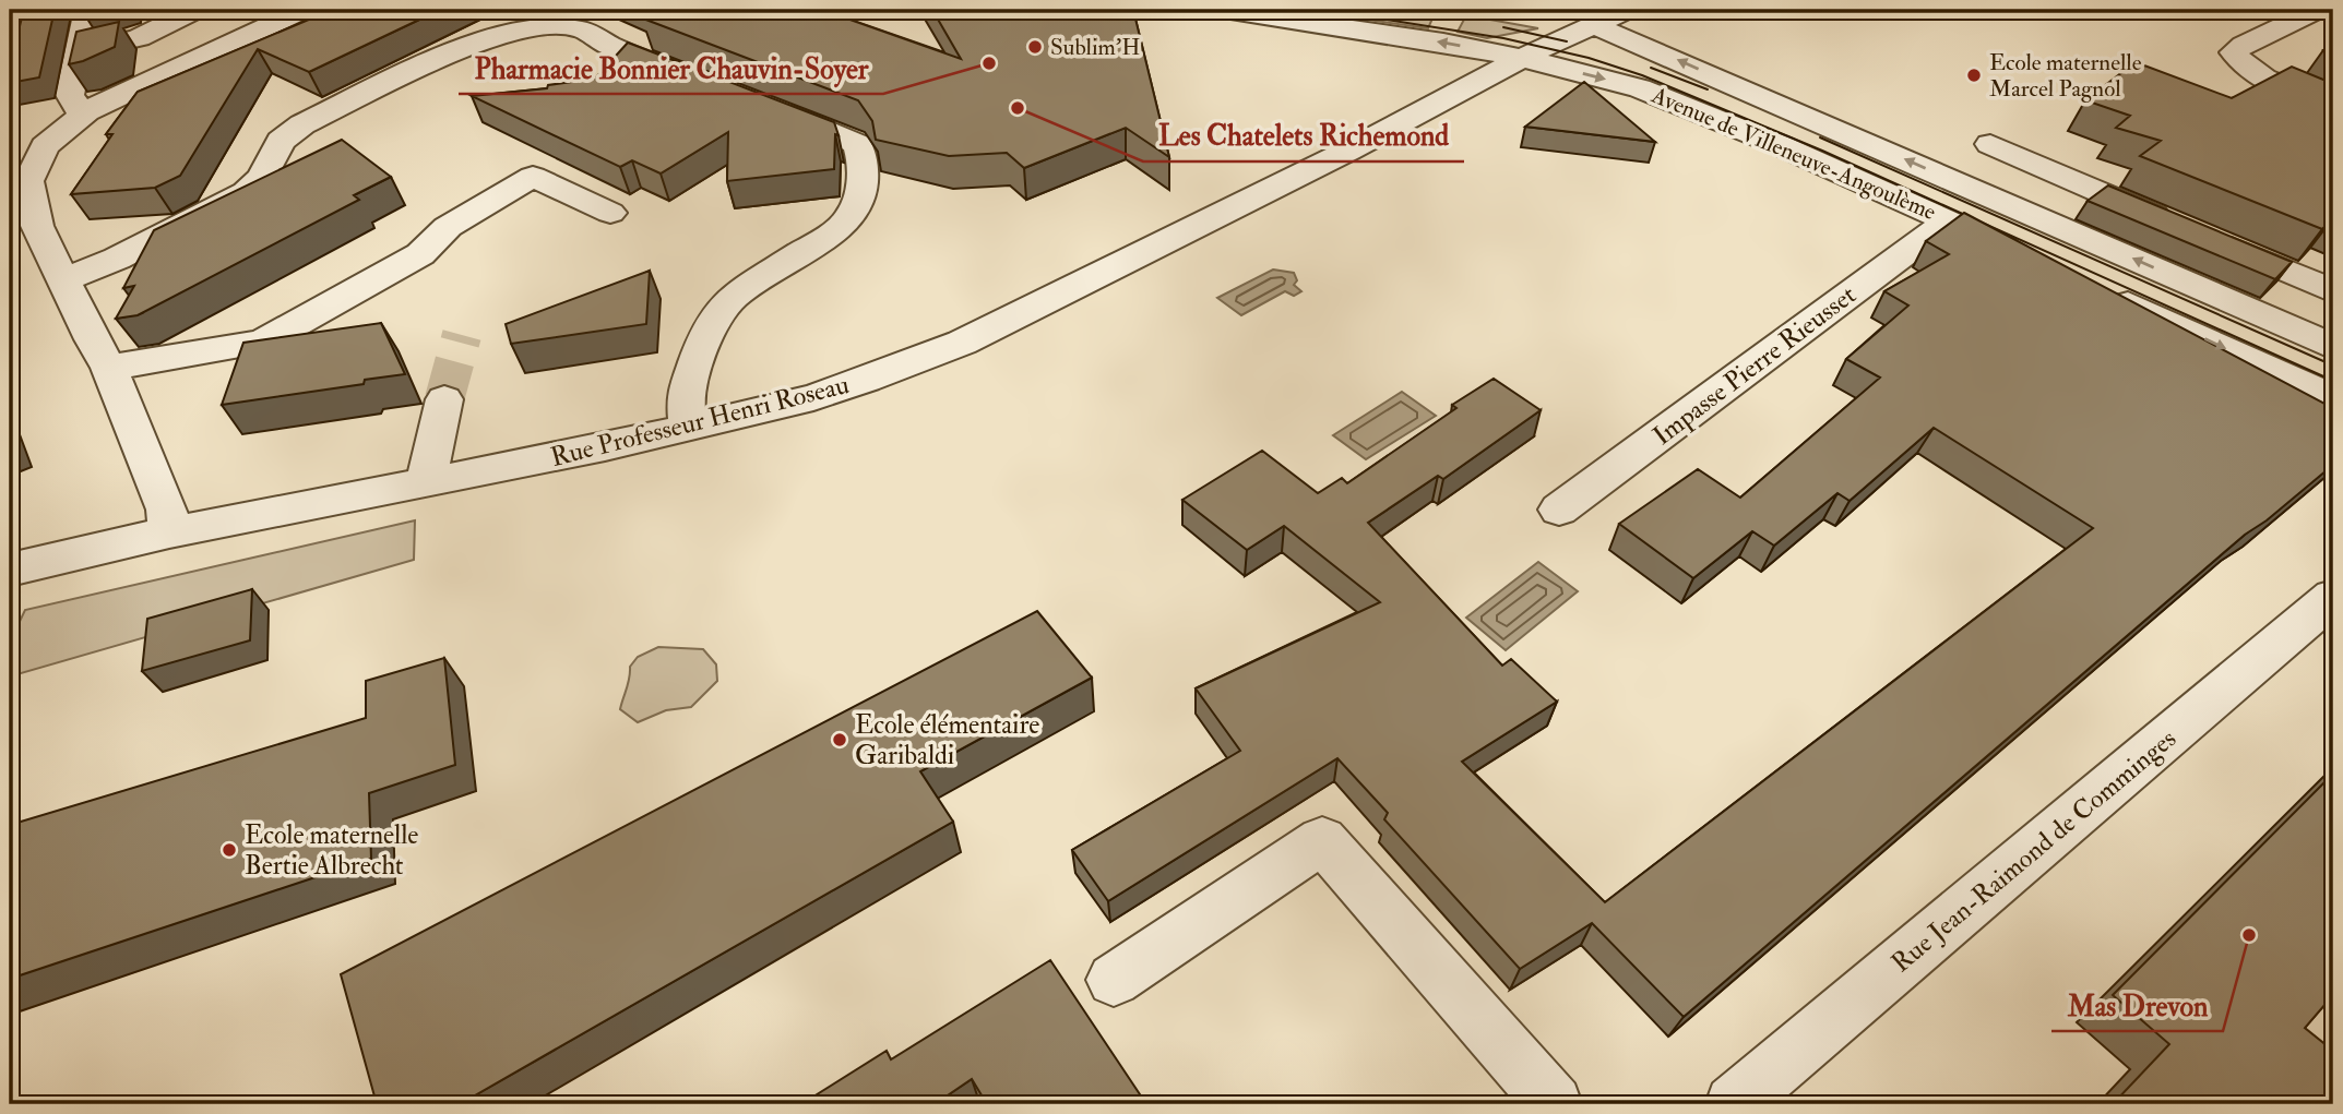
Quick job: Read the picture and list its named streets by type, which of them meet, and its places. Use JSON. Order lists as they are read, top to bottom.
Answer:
{
  "streets": {
    "street": [
      "Avenue de Villeneuve-Angoulème",
      "Impasse Pierre Rieusset",
      "Rue Professeur Henri Roseau",
      "Rue Jean-Raimond de Comminges"
    ]
  },
  "crossings": [
    ["Avenue de Villeneuve-Angoulème", "Impasse Pierre Rieusset"],
    ["Avenue de Villeneuve-Angoulème", "Rue Professeur Henri Roseau"]
  ],
  "places": [
    "Sublim'H",
    "Pharmacie Bonnier Chauvin-Soyer",
    "Ecole maternelle Marcel Pagnol",
    "Les Chatelets Richemond",
    "Ecole élémentaire Garibaldi",
    "Ecole maternelle Bertie Albrecht",
    "Mas Drevon"
  ]
}
